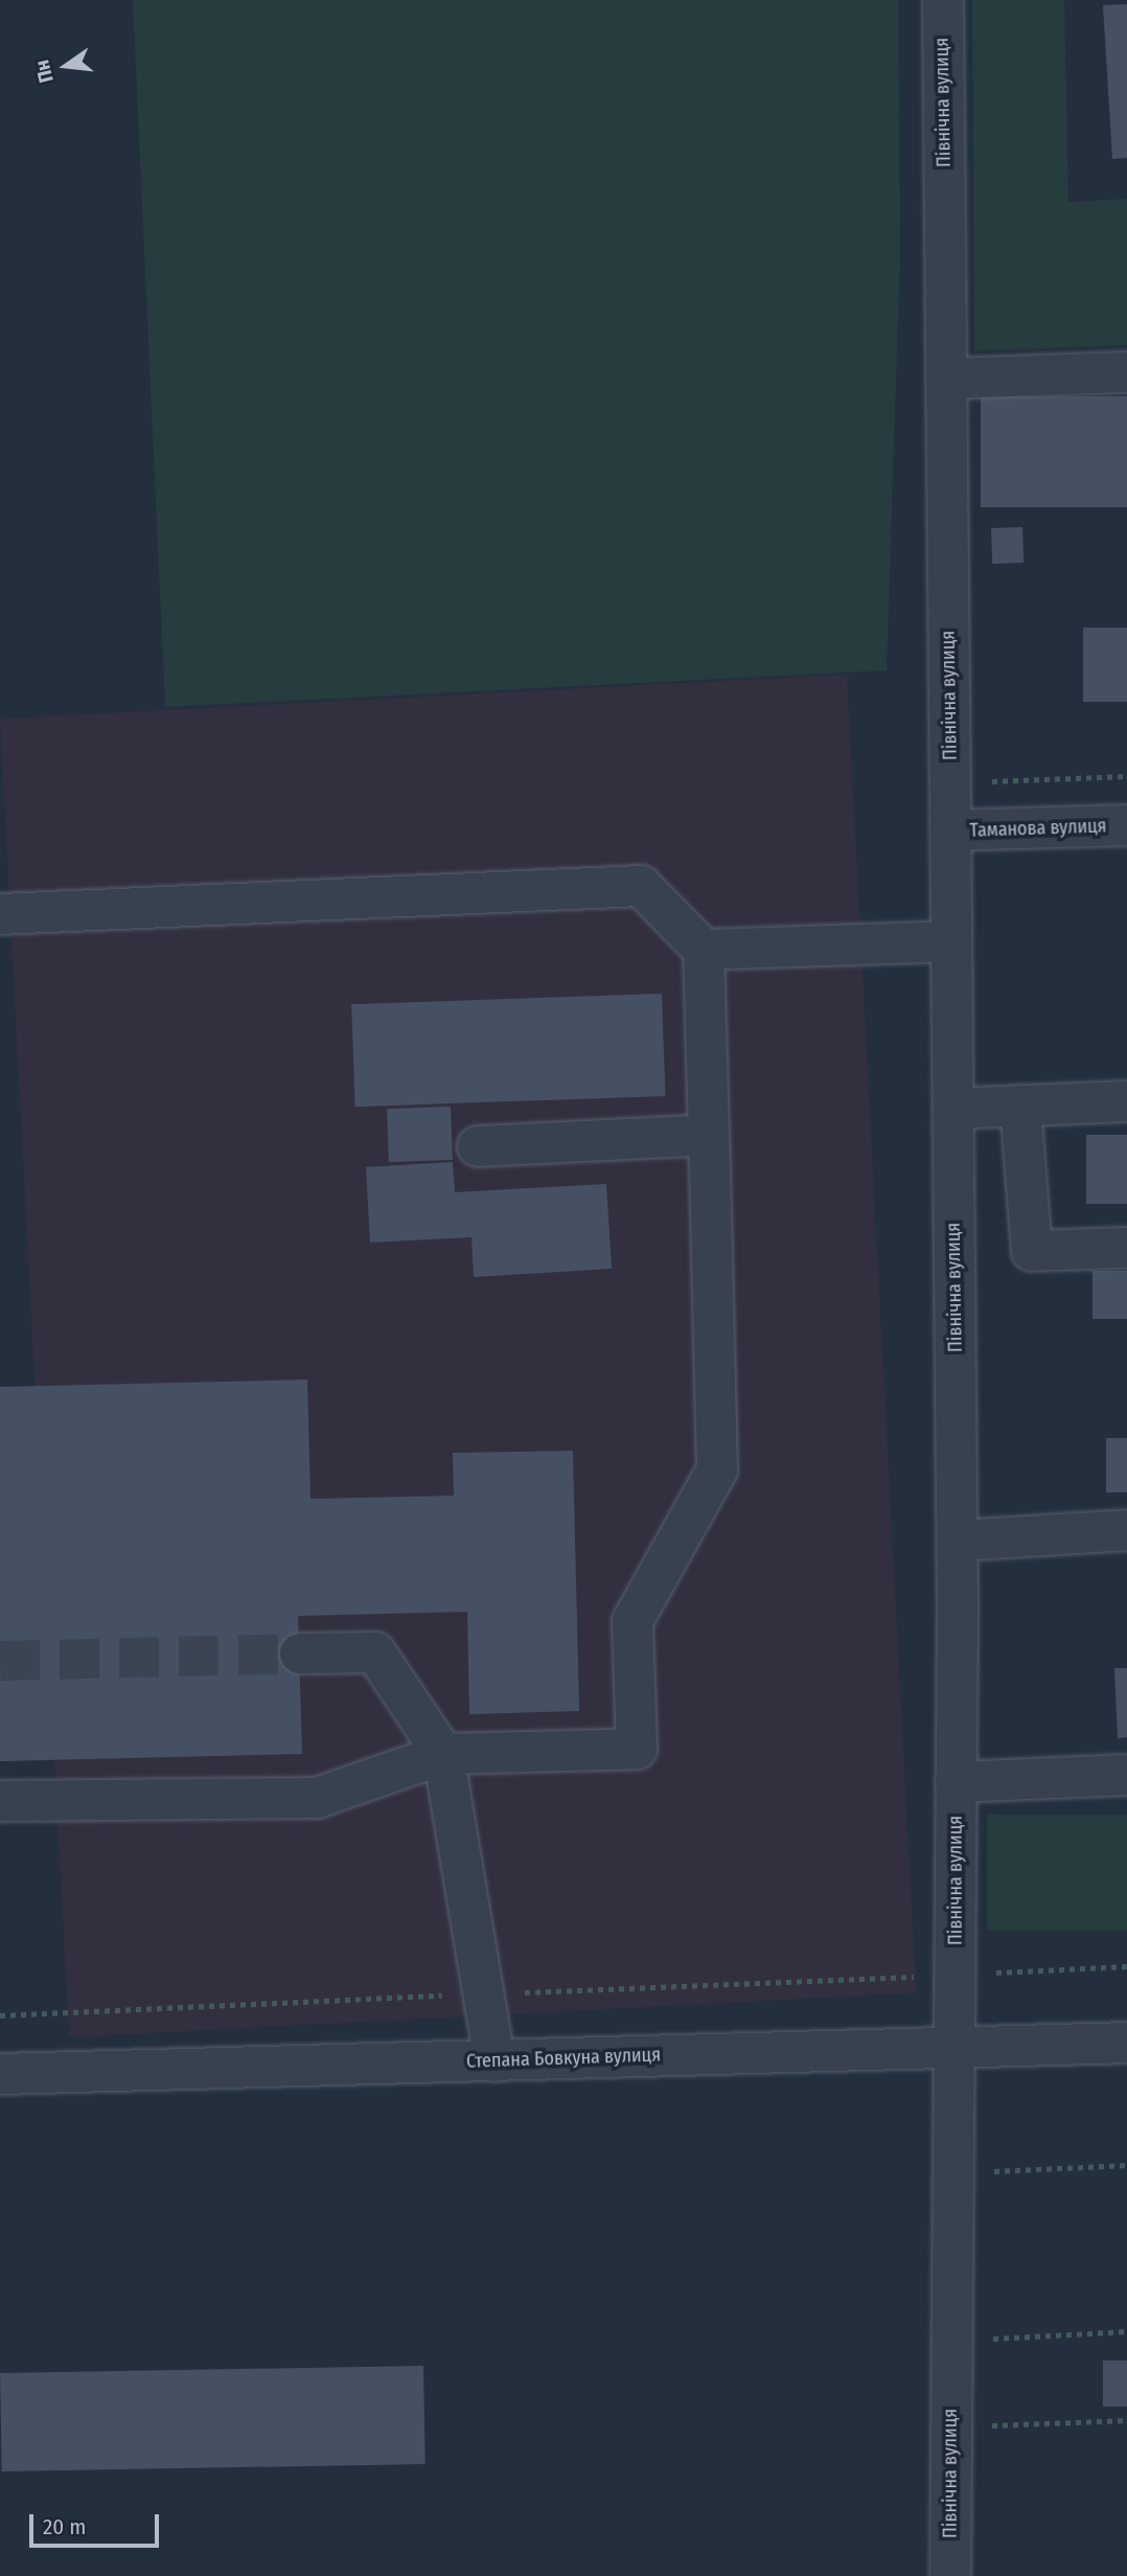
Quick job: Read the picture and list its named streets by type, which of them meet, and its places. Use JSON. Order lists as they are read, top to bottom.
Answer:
{
  "streets": {
    "street": ["Північна вулиця", "Таманова вулиця", "Степана Бовкуна вулиця"]
  },
  "crossings": [
    ["Північна вулиця", "Таманова вулиця"],
    ["Північна вулиця", "Степана Бовкуна вулиця"]
  ],
  "scale_bar": "20 m",
  "north": "left"
}
